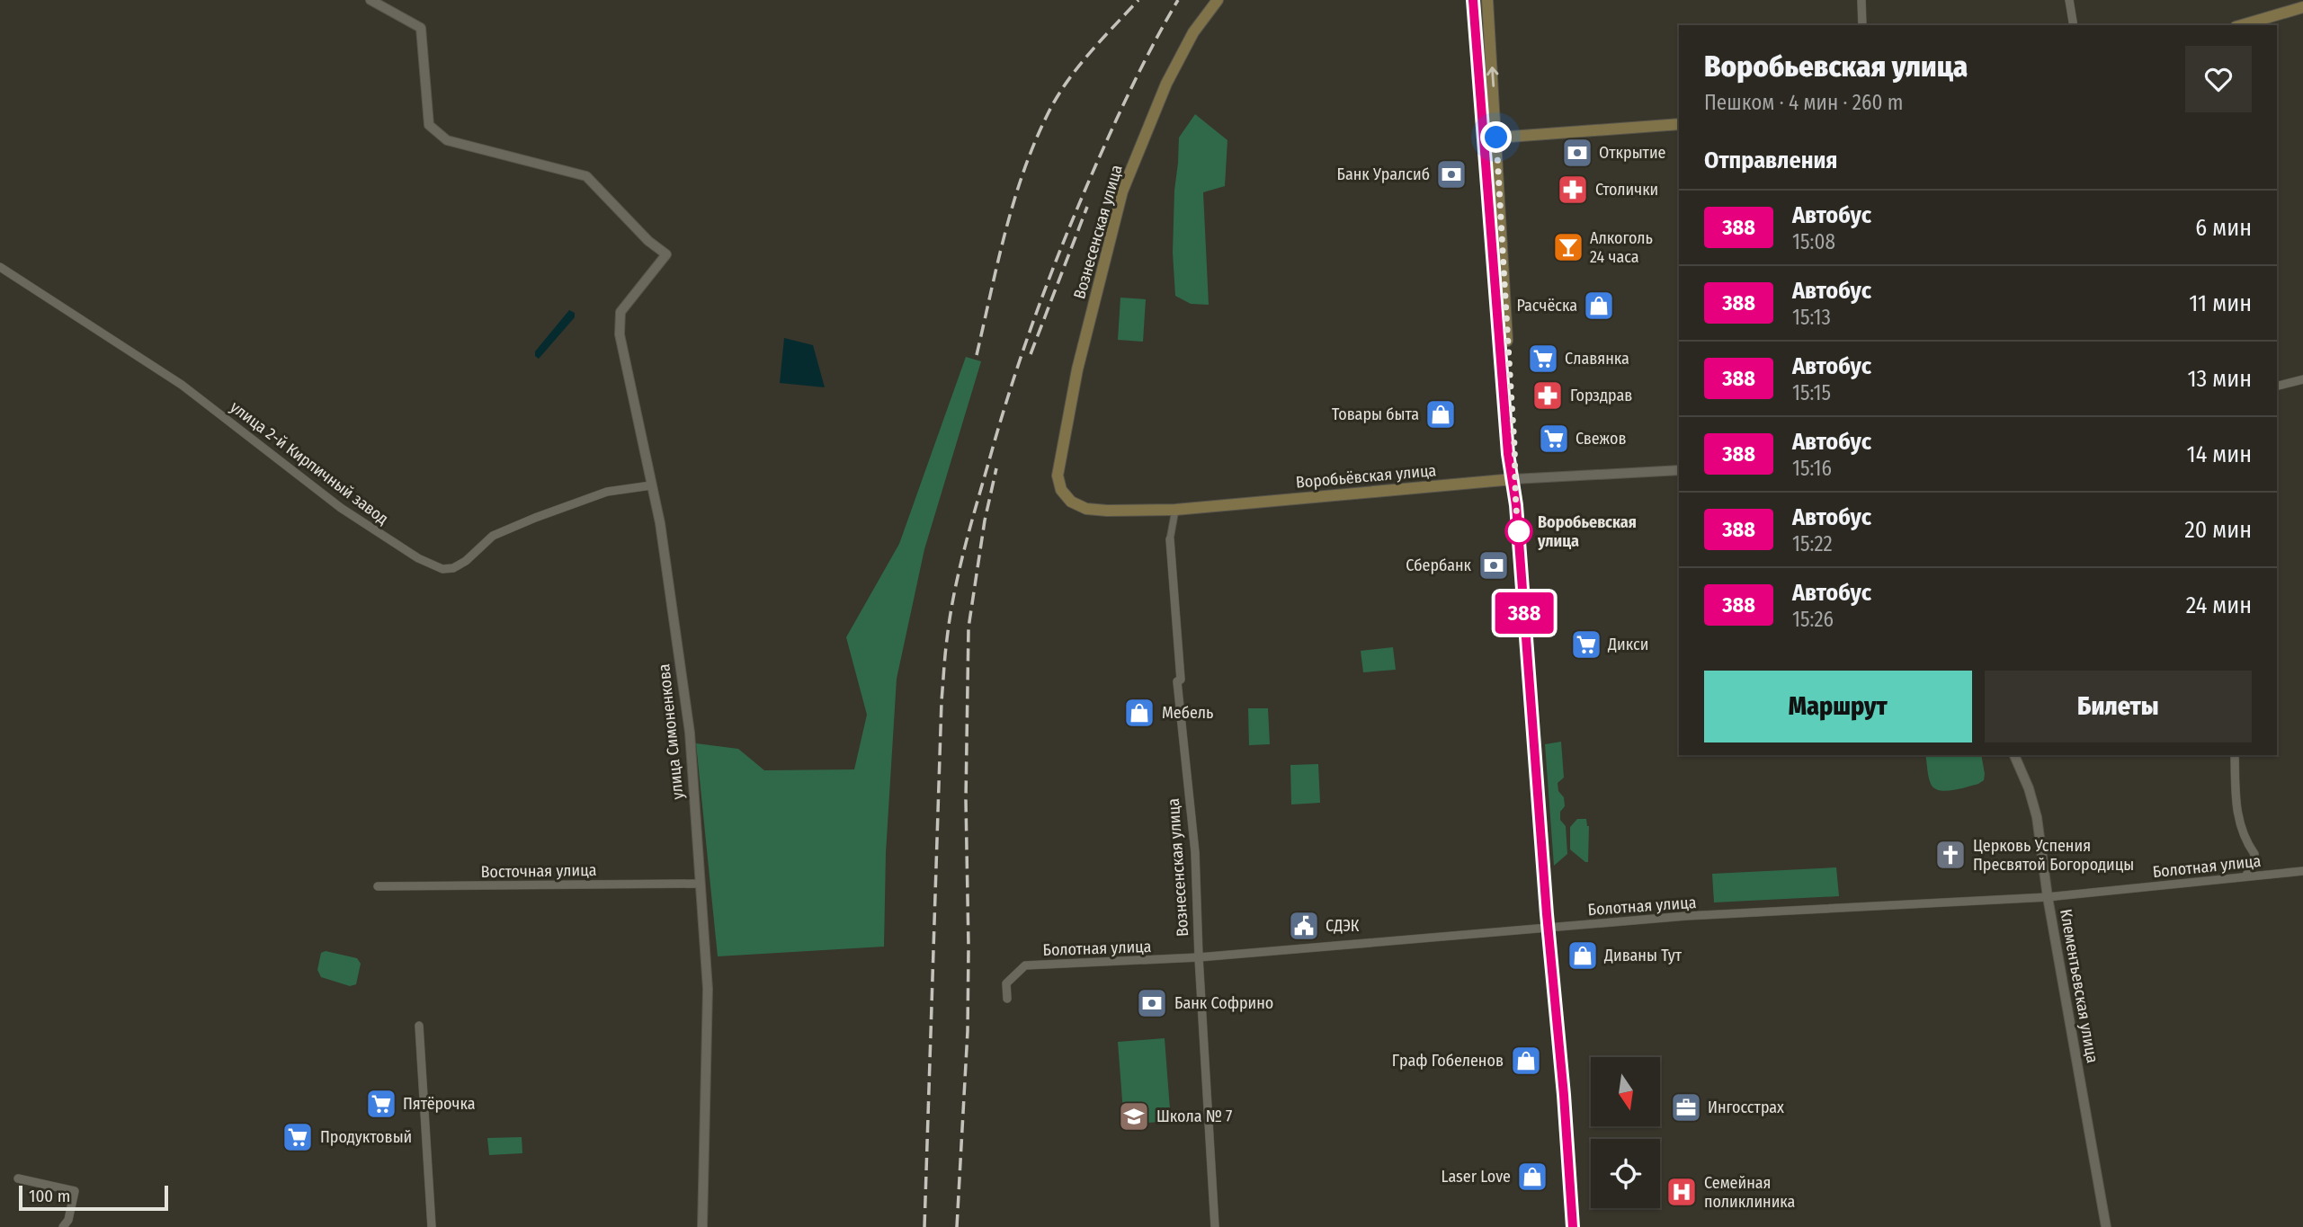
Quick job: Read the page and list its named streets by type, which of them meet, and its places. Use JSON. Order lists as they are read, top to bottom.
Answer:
{
  "streets": {
    "main road": ["Вознесенская улица", "Воробьёвская улица"],
    "street": [
      "улица 2-й Кирпичный завод",
      "улица Симоненкова",
      "Болотная улица",
      "Восточная улица",
      "Клементьевская улица"
    ]
  },
  "crossings": [
    ["Вознесенская улица", "Воробьёвская улица"],
    ["Вознесенская улица", "Болотная улица"],
    ["улица 2-й Кирпичный завод", "улица Симоненкова"],
    ["улица Симоненкова", "Восточная улица"],
    ["Болотная улица", "Клементьевская улица"]
  ],
  "places": {
    "bank": [
      "Открытие",
      "Банк Уралсиб",
      "Сбербанк",
      "Банк Софрино"
    ],
    "pharmacy": ["Столички", "Горздрав"],
    "bar": ["Алкоголь 24 часа"],
    "shop": [
      "Расчёска",
      "Товары быта",
      "Мебель",
      "Диваны Тут",
      "Граф Гобеленов",
      "Laser Love"
    ],
    "supermarket": [
      "Славянка",
      "Свежов",
      "Дикси",
      "Пятёрочка",
      "Продуктовый"
    ],
    "other": ["Воробьевская улица"],
    "church": ["Церковь Успения Пресвятой Богородицы"],
    "public building": ["СДЭК"],
    "office": ["Ингосстрах"],
    "school or university": ["Школа № 7"],
    "hospital": ["Семейная поликлиника"]
  },
  "lines": ["bus line 388"],
  "scale_bar": "100 m",
  "north": "bottom",
  "page": {
    "on_map": "388",
    "heading": [
      ["Воробьевская улица", "Пешком · 4 мин · 260 m"],
      "Отправления"
    ],
    "list": [
      {
        "mark": "388",
        "name": "Автобус",
        "note": "15:08",
        "value": "6 мин"
      },
      {
        "mark": "388",
        "name": "Автобус",
        "note": "15:13",
        "value": "11 мин"
      },
      {
        "mark": "388",
        "name": "Автобус",
        "note": "15:15",
        "value": "13 мин"
      },
      {
        "mark": "388",
        "name": "Автобус",
        "note": "15:16",
        "value": "14 мин"
      },
      {
        "mark": "388",
        "name": "Автобус",
        "note": "15:22",
        "value": "20 мин"
      },
      {
        "mark": "388",
        "name": "Автобус",
        "note": "15:26",
        "value": "24 мин"
      }
    ],
    "buttons": ["Маршрут", "Билеты"],
    "scale": "100 m"
  }
}
